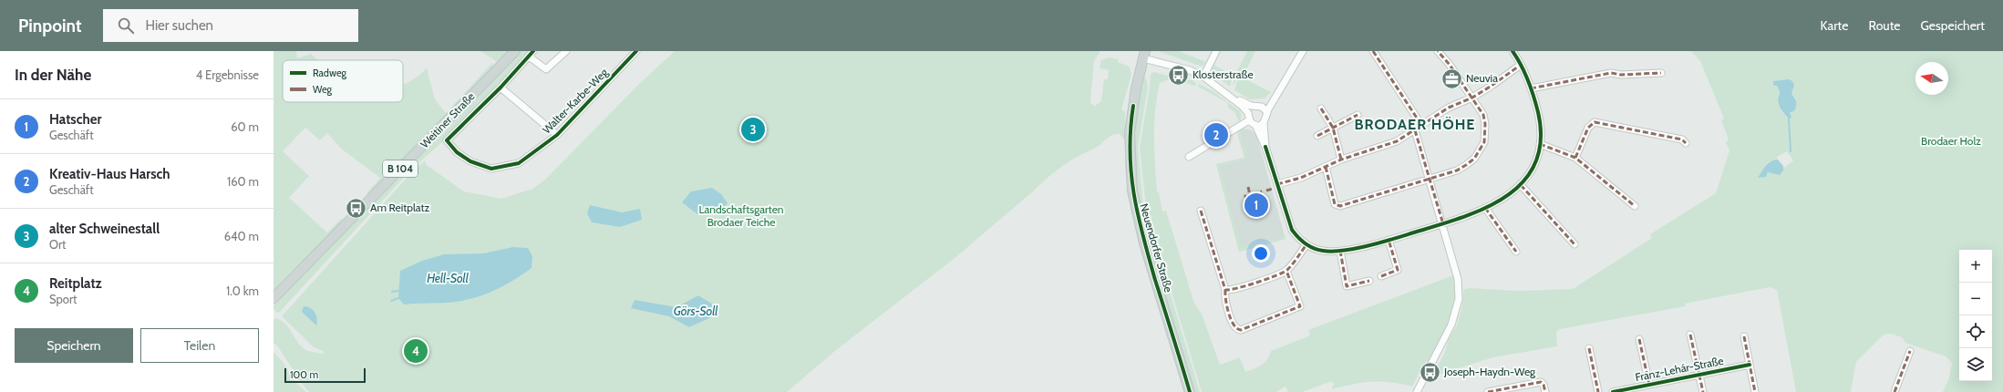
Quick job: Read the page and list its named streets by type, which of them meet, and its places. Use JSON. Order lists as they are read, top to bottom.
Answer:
{
  "streets": {
    "main road": ["Weitiner Straße", "B 104", "Neuendorfer Straße"],
    "street": ["Walter-Karbe-Weg", "Franz-Lehár-Straße"]
  },
  "districts": ["BRODAER HÖHE"],
  "water": ["Hell-Soll", "Görs-Soll"],
  "parks": ["Brodaer Holz", "Landschaftsgarten Brodaer Teiche"],
  "places": {
    "bus stop": ["Klosterstraße", "Am Reitplatz", "Joseph-Haydn-Weg"],
    "office": ["Neuvia"]
  },
  "legend": ["Radweg", "Weg"],
  "scale_bar": "100 m",
  "north": "left",
  "page": {
    "header": "Pinpoint",
    "search": "Hier suchen",
    "nav": ["Karte", "Route", "Gespeichert"],
    "heading": ["In der Nähe", "4 Ergebnisse"],
    "list": [
      {
        "mark": "1",
        "name": "Hatscher",
        "note": "Geschäft",
        "value": "60 m"
      },
      {
        "mark": "2",
        "name": "Kreativ-Haus Harsch",
        "note": "Geschäft",
        "value": "160 m"
      },
      {
        "mark": "3",
        "name": "alter Schweinestall",
        "note": "Ort",
        "value": "640 m"
      },
      {
        "mark": "4",
        "name": "Reitplatz",
        "note": "Sport",
        "value": "1.0 km"
      }
    ],
    "pins": [
      "3",
      "2",
      "1",
      "4"
    ],
    "map_buttons": ["+", "−"],
    "buttons": ["Speichern", "Teilen"],
    "scale": "100 m"
  }
}
